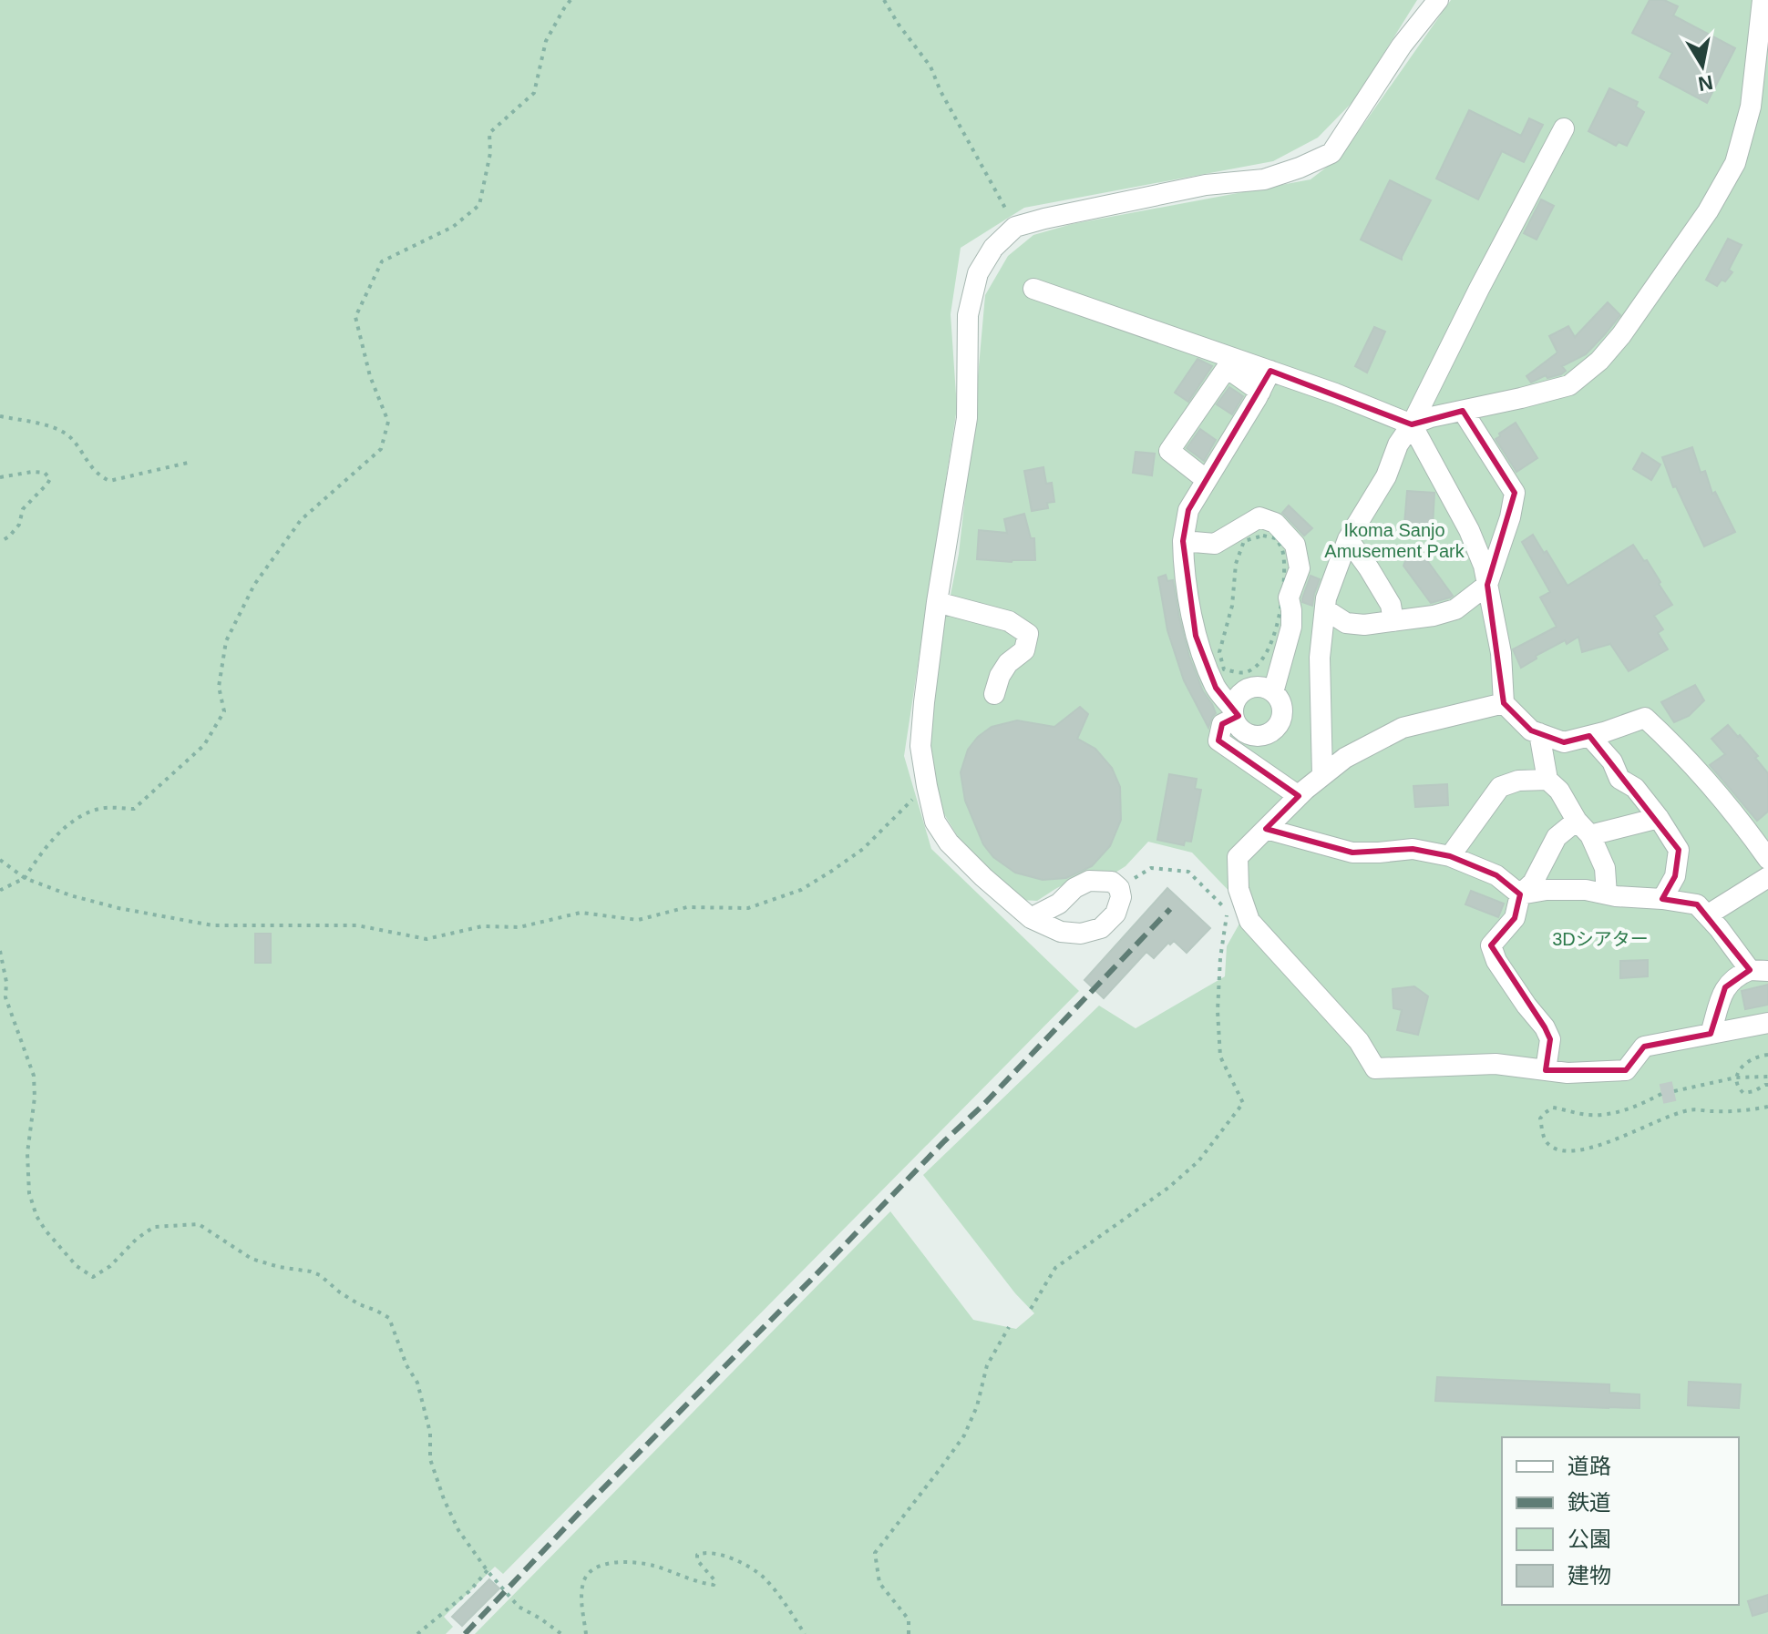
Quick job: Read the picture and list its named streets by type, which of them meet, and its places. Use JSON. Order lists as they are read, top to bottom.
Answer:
{
  "parks": ["Ikoma Sanjo Amusement Park", "3Dシアター"],
  "legend": [
    "道路",
    "鉄道",
    "公園",
    "建物"
  ],
  "north": "bottom"
}
